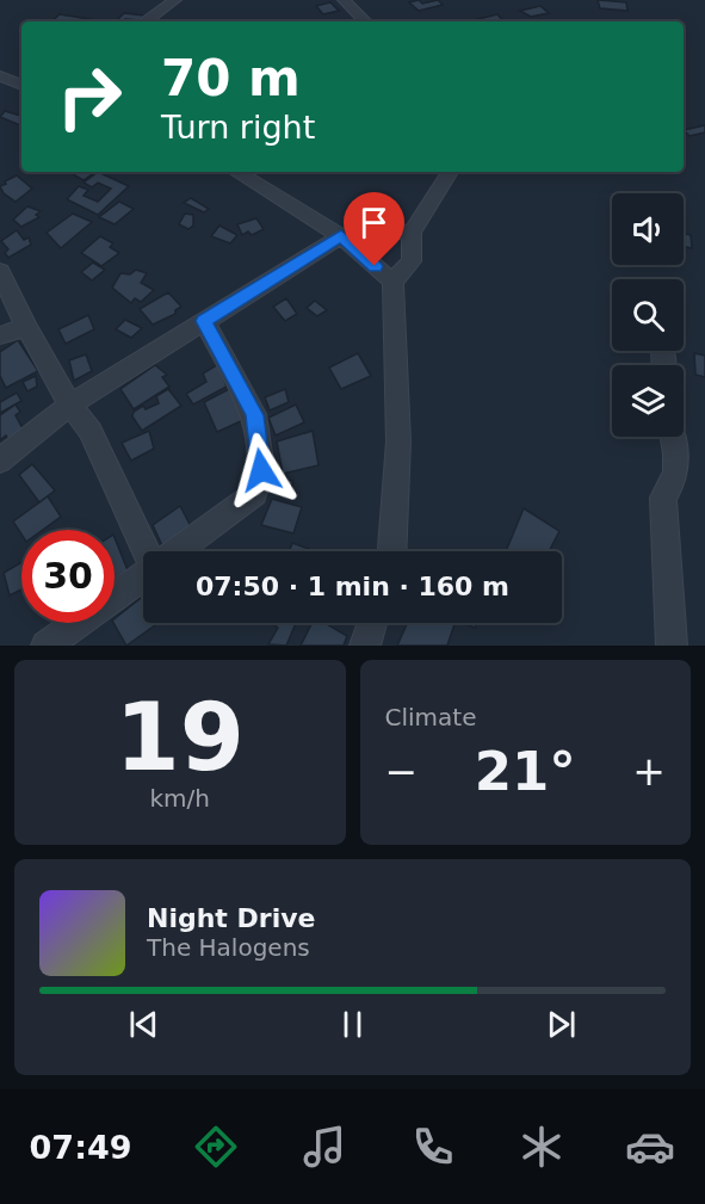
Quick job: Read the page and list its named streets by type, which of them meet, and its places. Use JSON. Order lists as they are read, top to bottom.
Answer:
{
  "page": {
    "turn": ["70 m", "Turn right"],
    "limit": "30",
    "trip": "07:50 · 1 min · 160 m",
    "tile": [
      ["19", "km/h"],
      "Climate"
    ],
    "heat": ["−", "21°", "+"],
    "song": ["Night Drive", "The Halogens"],
    "tabs": "07:49"
  }
}
